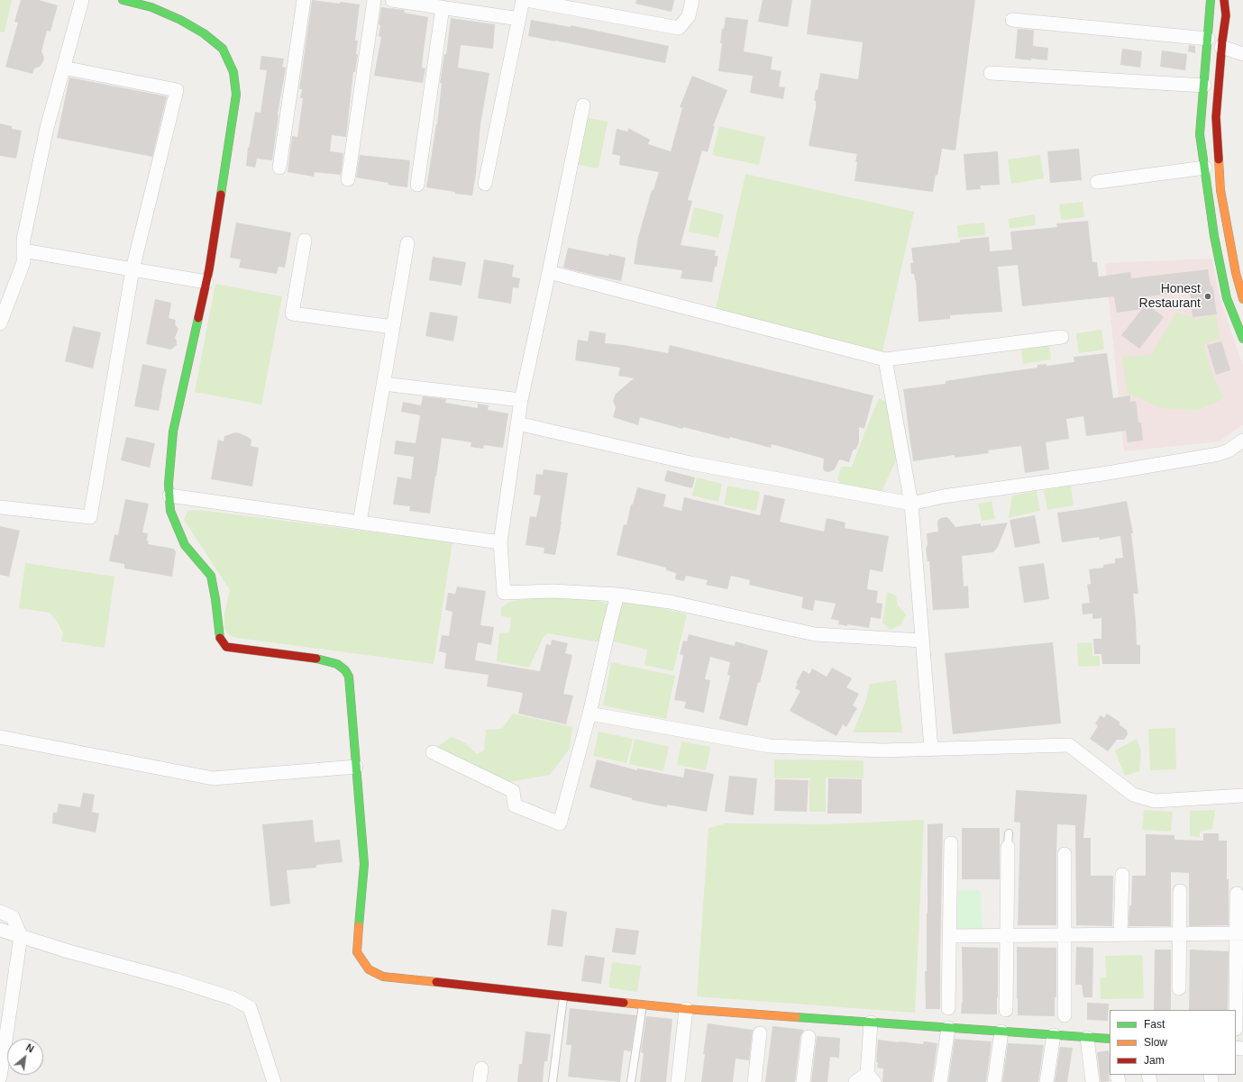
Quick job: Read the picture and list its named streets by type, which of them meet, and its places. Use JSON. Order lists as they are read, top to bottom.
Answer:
{
  "places": ["Honest Restaurant"],
  "legend": ["Fast", "Slow", "Jam"],
  "north": "top right"
}
